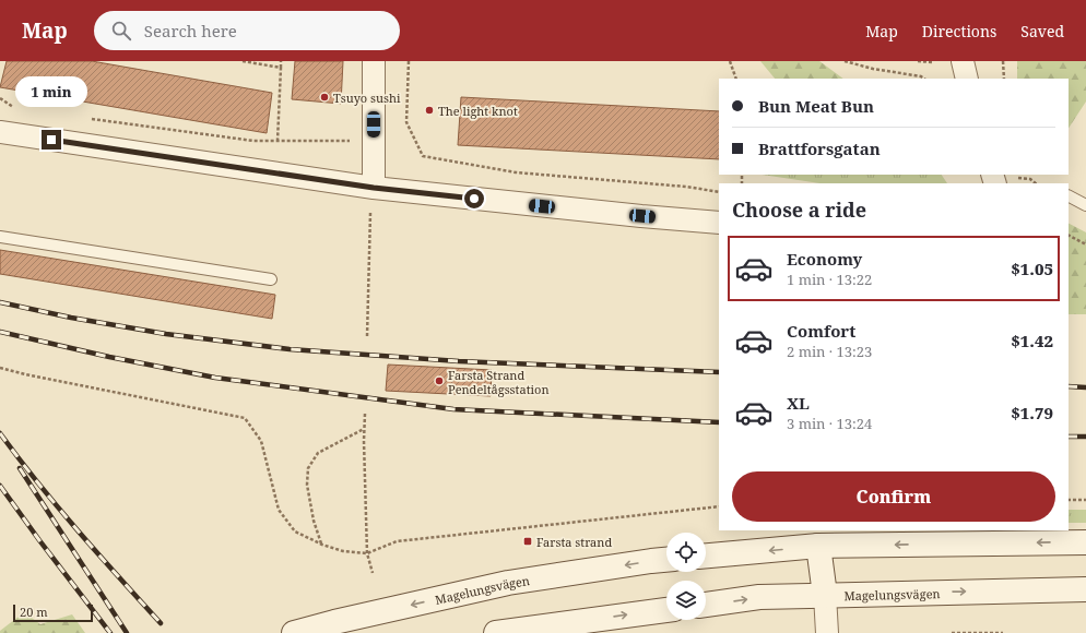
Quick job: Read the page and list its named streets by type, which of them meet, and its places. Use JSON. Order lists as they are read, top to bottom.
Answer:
{
  "streets": {
    "main road": ["Magelungsvägen"]
  },
  "places": {
    "other": ["Tsuyo sushi", "The light knot", "Farsta Strand Pendeltågsstation"],
    "transit": ["Farsta strand"]
  },
  "scale_bar": "20 m",
  "page": {
    "header": "Map",
    "search": "Search here",
    "nav": ["Map", "Directions", "Saved"],
    "bubble": "1 min",
    "banner": ["Bun Meat Bun", "Brattforsgatan"],
    "heading": "Choose a ride",
    "list": [
      {
        "name": "Economy",
        "note": "1 min · 13:22",
        "value": "$1.05"
      },
      {
        "name": "Comfort",
        "note": "2 min · 13:23",
        "value": "$1.42"
      },
      {
        "name": "XL",
        "note": "3 min · 13:24",
        "value": "$1.79"
      }
    ],
    "buttons": "Confirm",
    "scale": "20 m"
  }
}
